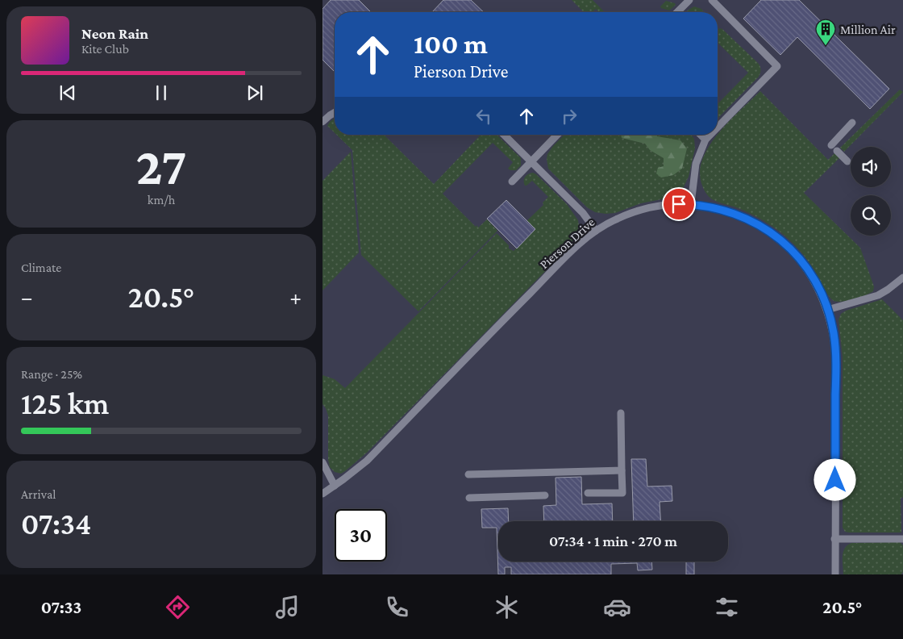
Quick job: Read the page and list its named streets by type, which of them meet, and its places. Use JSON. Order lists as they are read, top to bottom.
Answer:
{
  "streets": {
    "street": ["Pierson Drive"]
  },
  "places": {
    "building": ["Million Air"]
  },
  "page": {
    "turn": ["100 m", "Pierson Drive"],
    "song": ["Neon Rain", "Kite Club"],
    "tile": [
      ["27", "km/h"],
      "Climate",
      ["Range · 25%", "125 km"],
      ["Arrival", "07:34"]
    ],
    "heat": ["−", "20.5°", "+"],
    "limit": "30",
    "trip": "07:34 · 1 min · 270 m",
    "tabs": ["07:33", "20.5°"]
  }
}
